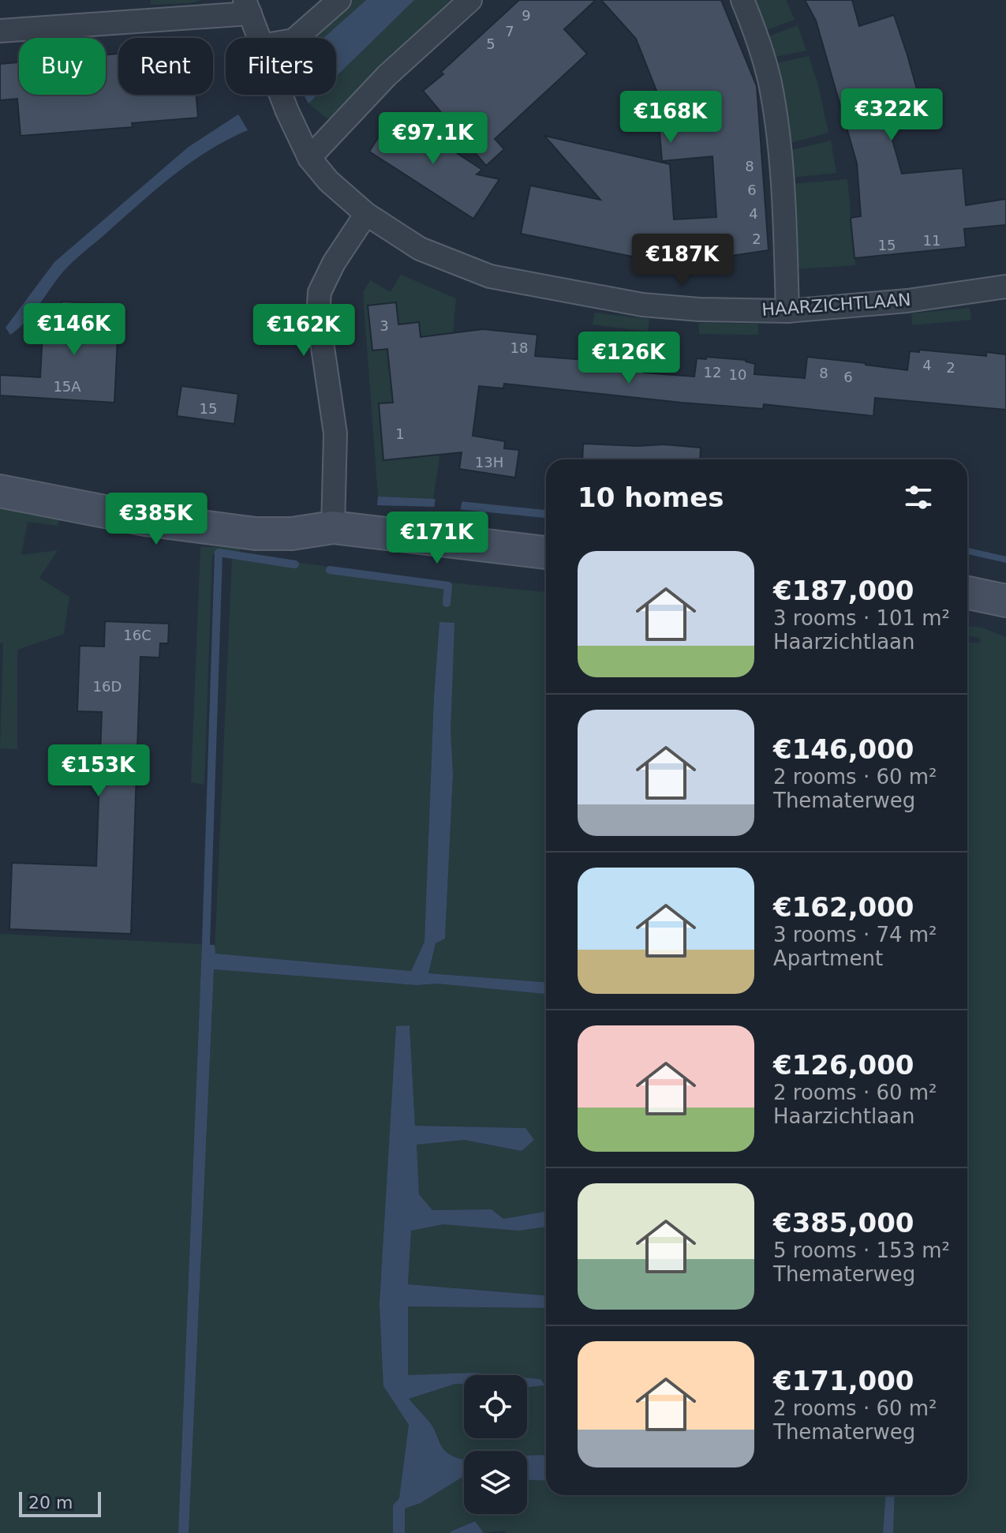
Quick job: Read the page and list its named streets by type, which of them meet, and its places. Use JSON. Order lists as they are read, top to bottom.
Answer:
{
  "streets": {
    "street": ["HAARZICHTLAAN"]
  },
  "house_numbers": [
    "9",
    "7",
    "5",
    "8",
    "6",
    "4",
    "2",
    "11",
    "15",
    "3",
    "18",
    "4",
    "2",
    "12",
    "8",
    "10",
    "6",
    "15A",
    "15",
    "1",
    "13H",
    "16C",
    "16D"
  ],
  "scale_bar": "20 m",
  "page": {
    "chip": ["Buy", "Rent", "Filters"],
    "price": [
      "€322K",
      "€168K",
      "€97.1K",
      "€187K",
      "€146K",
      "€162K",
      "€126K",
      "€385K",
      "€171K",
      "€153K"
    ],
    "heading": "10 homes",
    "list": [
      {
        "name": "€187,000",
        "note": "3 rooms · 101 m² · Haarzichtlaan"
      },
      {
        "name": "€146,000",
        "note": "2 rooms · 60 m² · Thematerweg"
      },
      {
        "name": "€162,000",
        "note": "3 rooms · 74 m² · Apartment"
      },
      {
        "name": "€126,000",
        "note": "2 rooms · 60 m² · Haarzichtlaan"
      },
      {
        "name": "€385,000",
        "note": "5 rooms · 153 m² · Thematerweg"
      },
      {
        "name": "€171,000",
        "note": "2 rooms · 60 m² · Thematerweg"
      }
    ],
    "scale": "20 m"
  }
}
